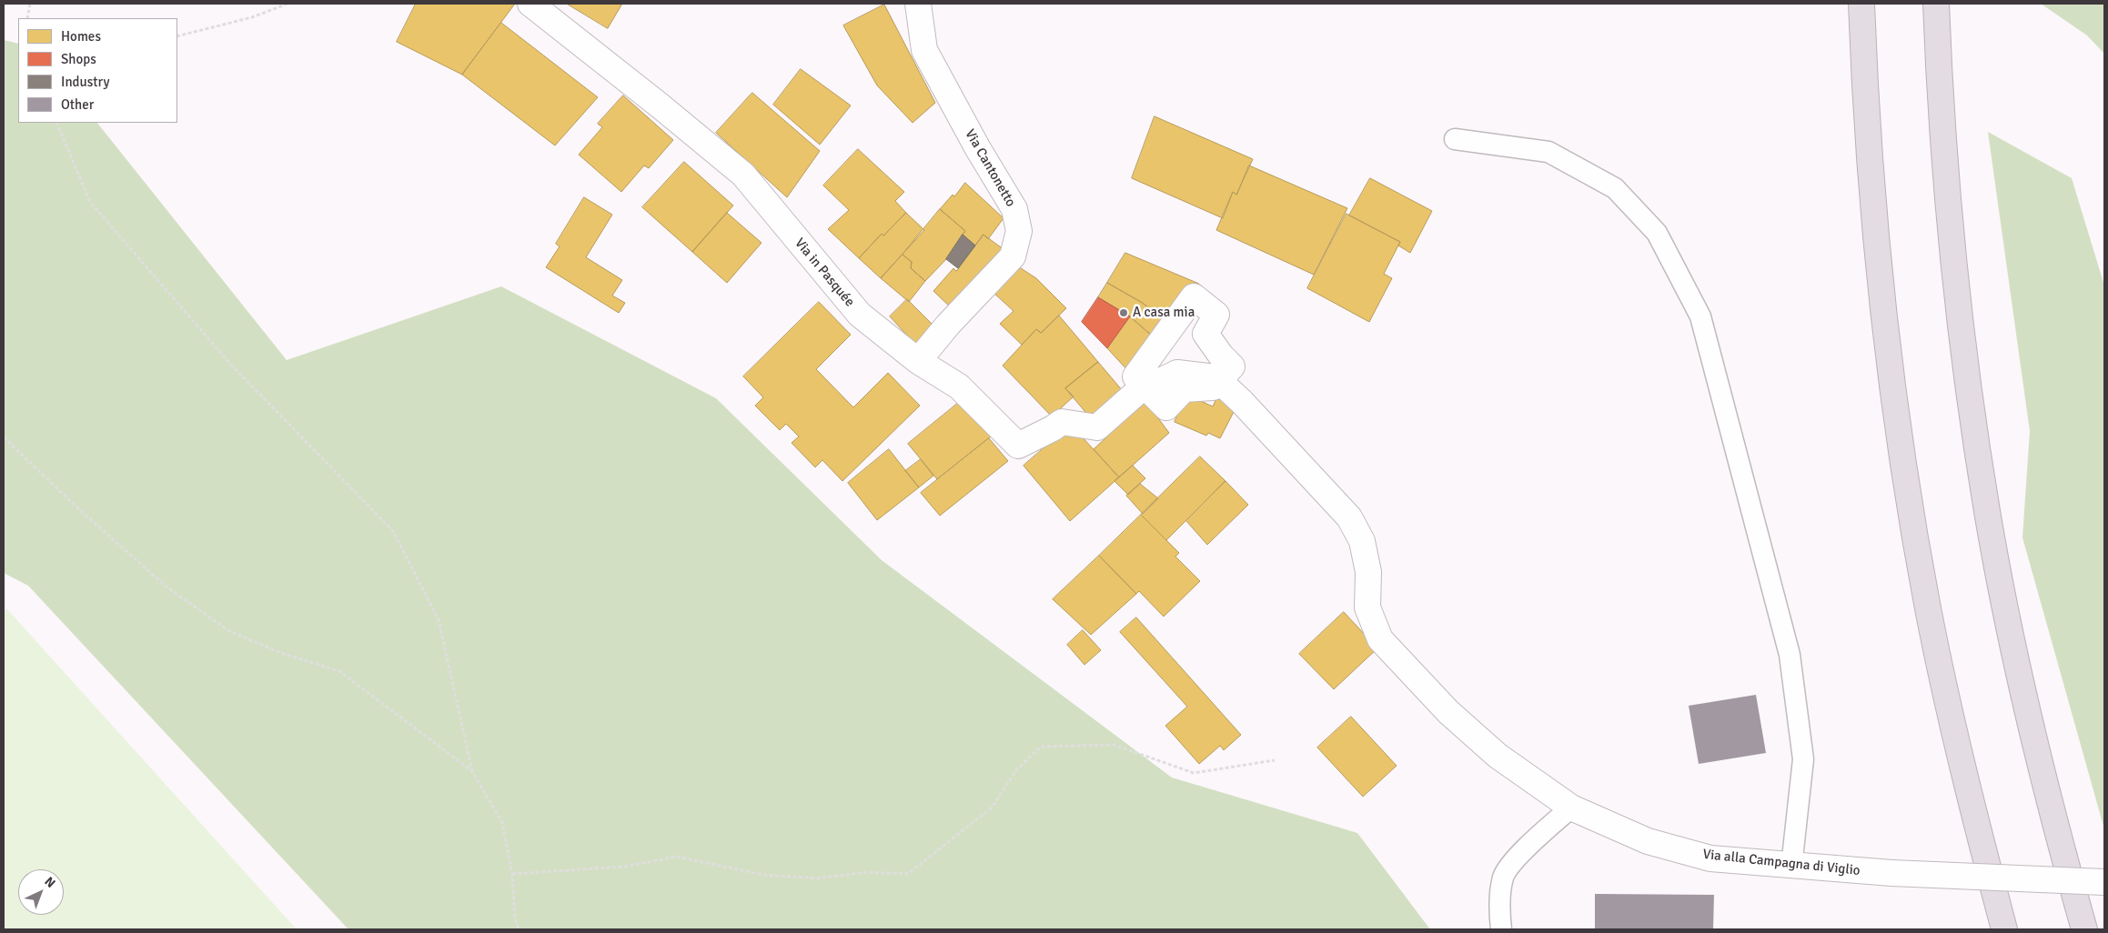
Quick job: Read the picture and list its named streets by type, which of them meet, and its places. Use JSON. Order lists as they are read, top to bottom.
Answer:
{
  "streets": {
    "street": ["Via Cantonetto", "Via in Pasquée", "Via alla Campagna di Viglio"]
  },
  "crossings": [
    ["Via Cantonetto", "Via in Pasquée"]
  ],
  "places": ["A casa mia"],
  "legend": [
    "Homes",
    "Shops",
    "Industry",
    "Other"
  ],
  "north": "top right"
}
